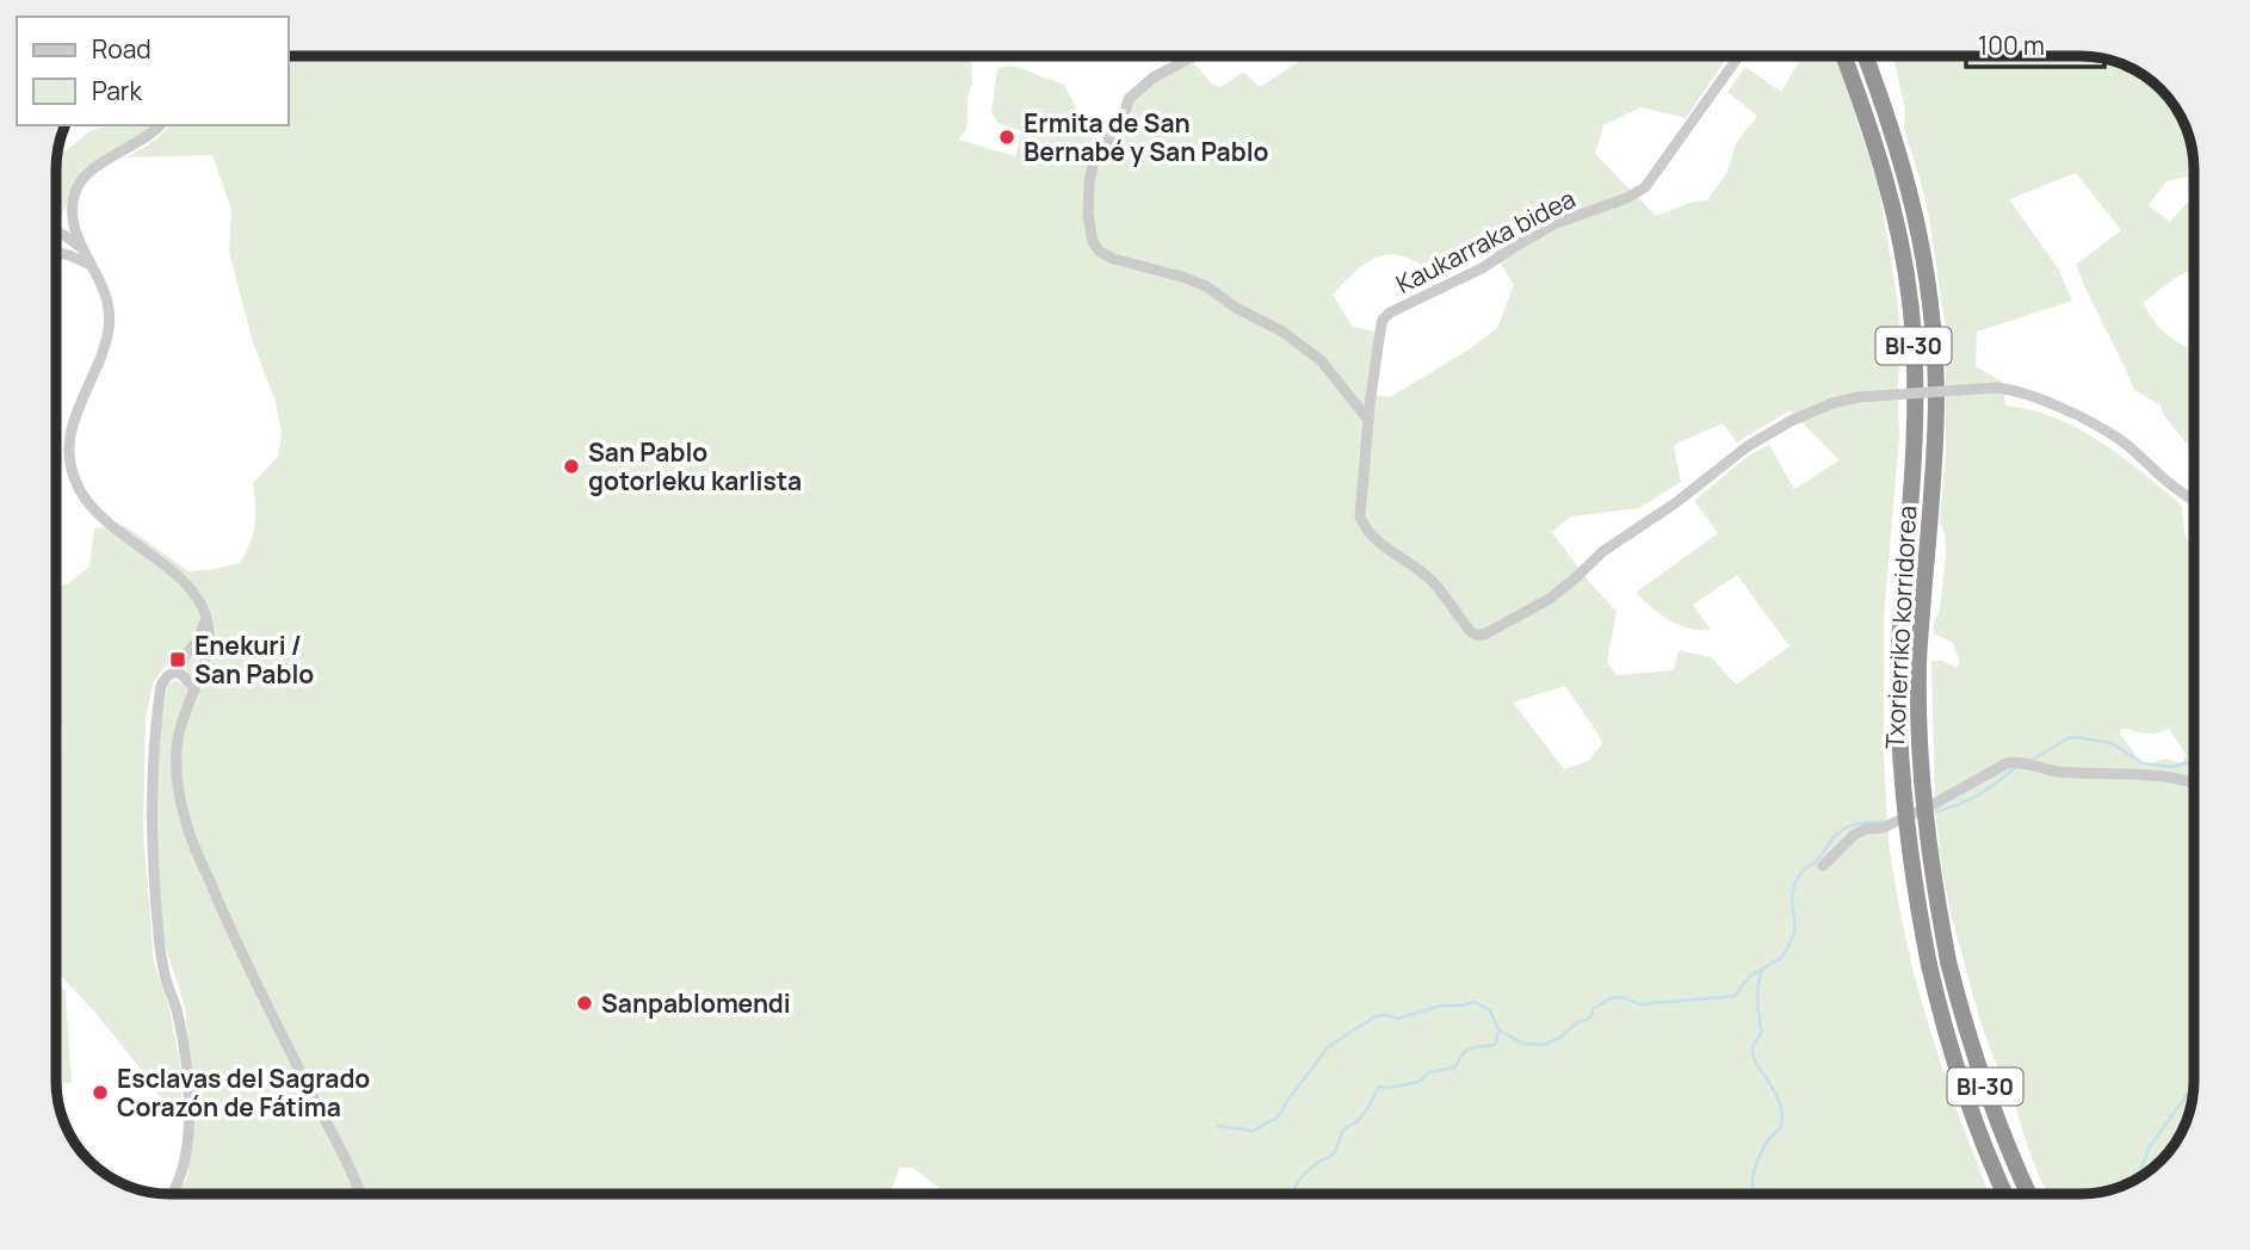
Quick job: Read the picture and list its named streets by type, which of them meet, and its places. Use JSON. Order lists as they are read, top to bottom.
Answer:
{
  "streets": {
    "highway": ["BI-30", "Txorierriko korridorea"],
    "street": ["Kaukarraka bidea"]
  },
  "places": {
    "other": [
      "Ermita de San Bernabé y San Pablo",
      "San Pablo gotorleku karlista",
      "Sanpablomendi",
      "Esclavas del Sagrado Corazón de Fátima"
    ],
    "transit": ["Enekuri / San Pablo"]
  },
  "legend": ["Road", "Park"],
  "scale_bar": "100 m"
}
